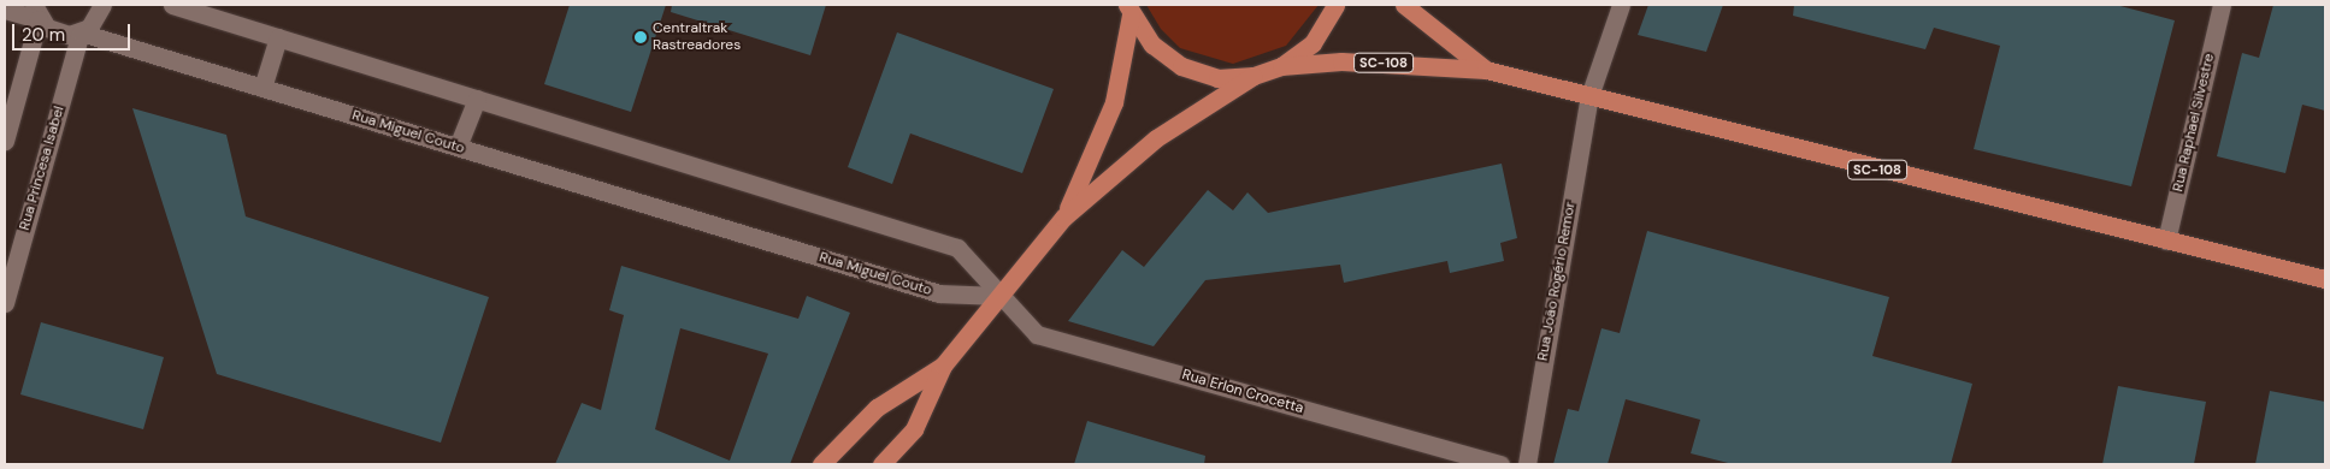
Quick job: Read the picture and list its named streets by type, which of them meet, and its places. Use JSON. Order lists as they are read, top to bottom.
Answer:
{
  "streets": {
    "main road": ["SC-108"],
    "street": [
      "Rua Raphael Silvestre",
      "Rua Miguel Couto",
      "Rua Princesa Isabel",
      "Rua João Rogério Remor",
      "Rua Erlon Crocetta"
    ]
  },
  "crossings": [
    ["SC-108", "Rua Raphael Silvestre"],
    ["SC-108", "Rua João Rogério Remor"],
    ["Rua Miguel Couto", "Rua Princesa Isabel"],
    ["Rua Miguel Couto", "Rua Erlon Crocetta"]
  ],
  "places": ["Centraltrak Rastreadores"],
  "scale_bar": "20 m"
}
